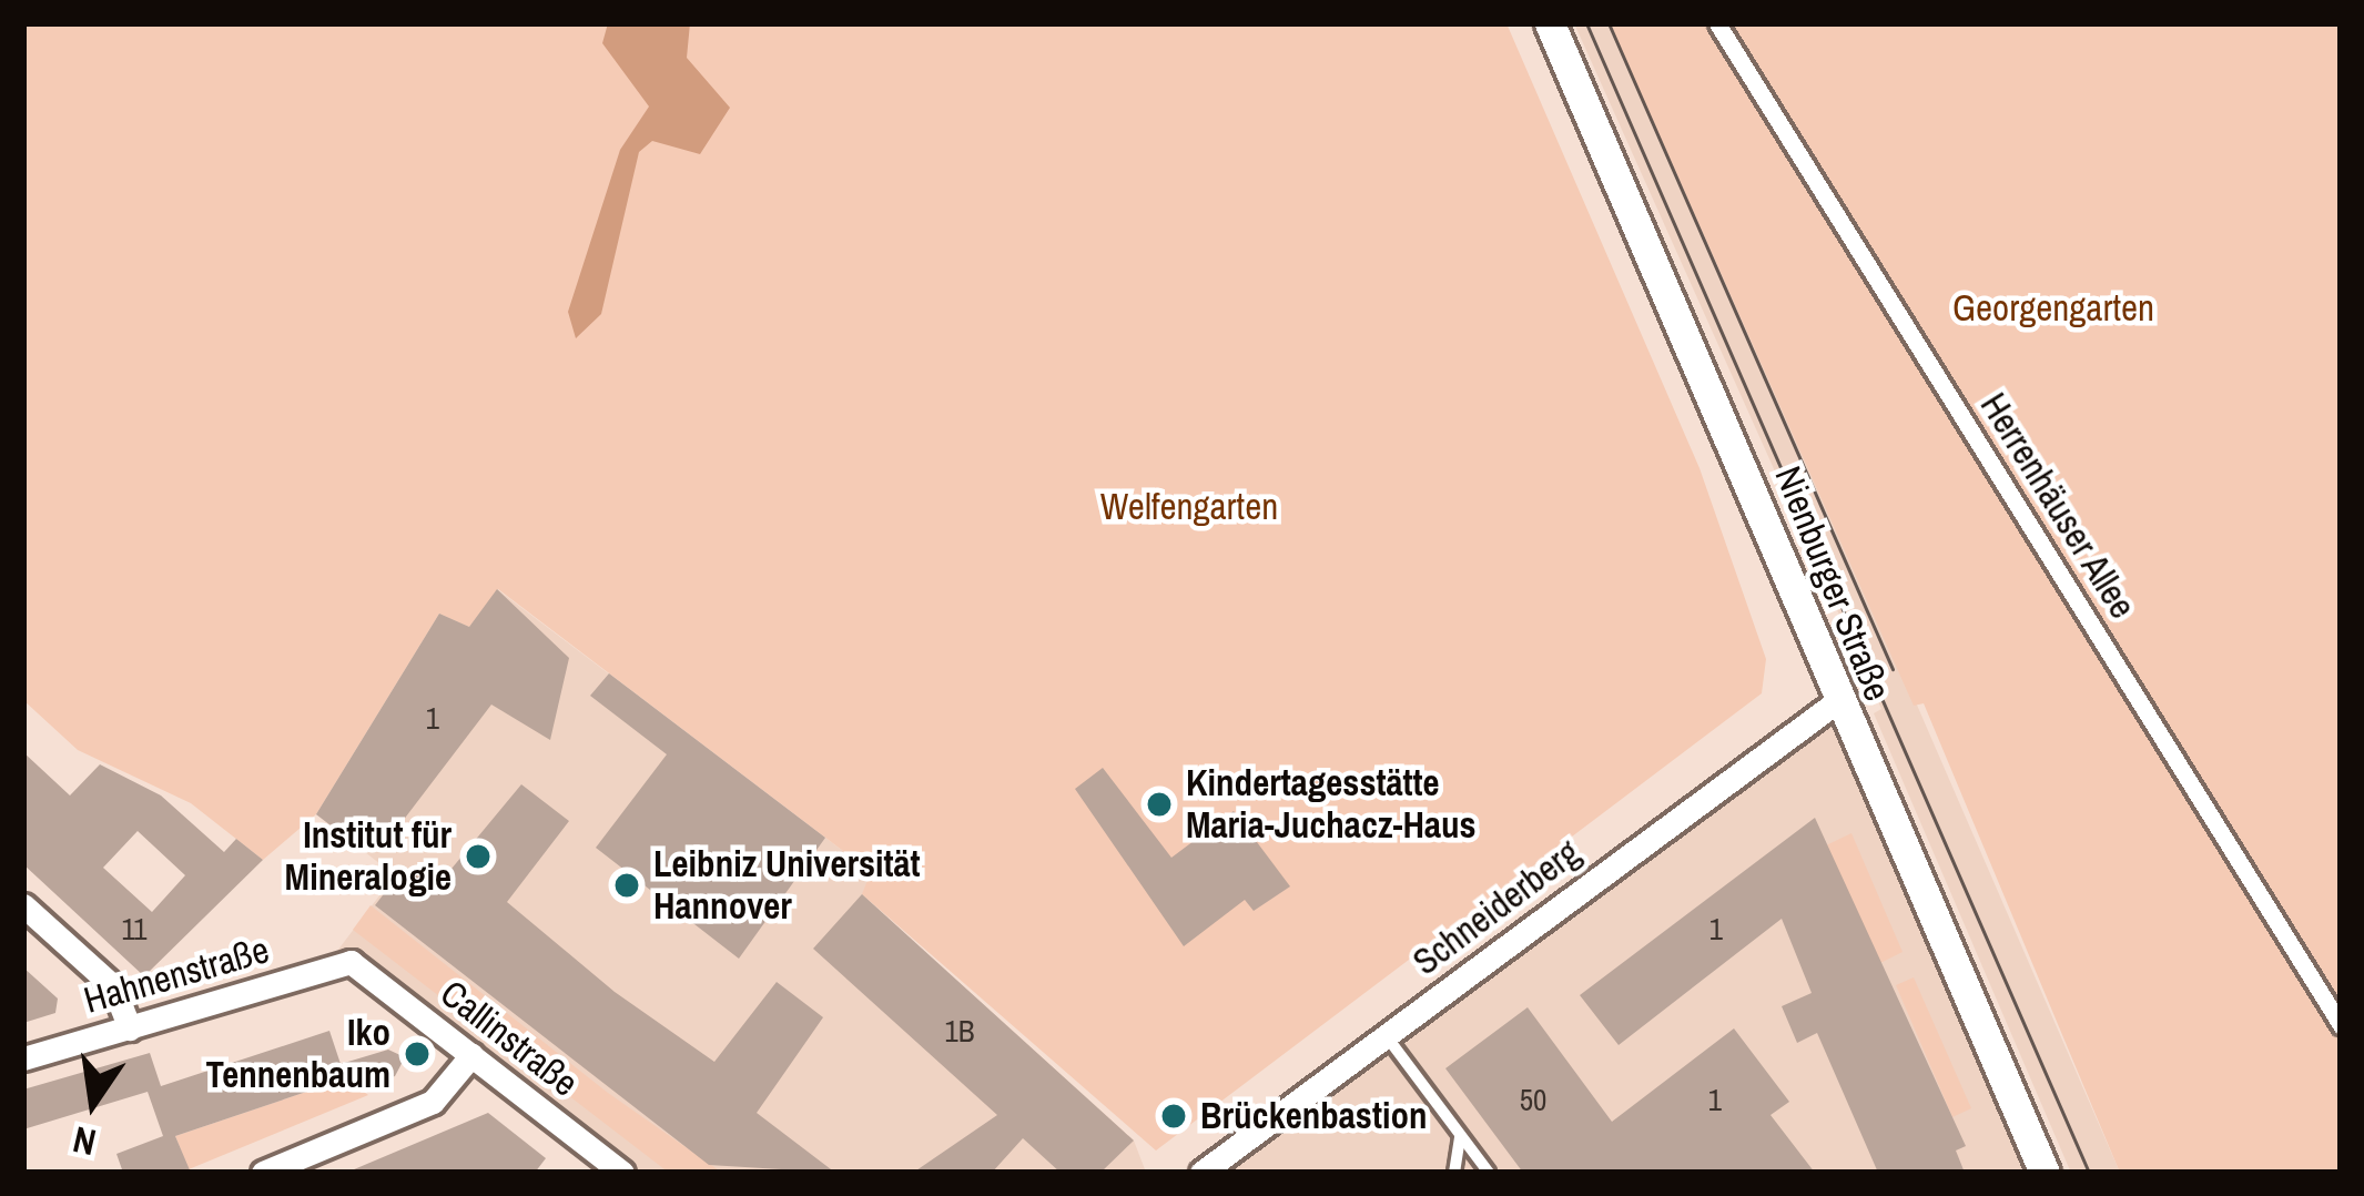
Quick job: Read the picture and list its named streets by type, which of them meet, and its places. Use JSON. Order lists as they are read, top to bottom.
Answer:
{
  "streets": {
    "street": [
      "Herrenhäuser Allee",
      "Nienburger Straße",
      "Schneiderberg",
      "Hahnenstraße",
      "Callinstraße"
    ]
  },
  "crossings": [
    ["Nienburger Straße", "Schneiderberg"],
    ["Hahnenstraße", "Callinstraße"]
  ],
  "parks": ["Georgengarten", "Welfengarten"],
  "places": [
    "Kindertagesstätte Maria-Juchacz-Haus",
    "Institut für Mineralogie",
    "Leibniz Universität Hannover",
    "Iko Tennenbaum",
    "Brückenbastion"
  ],
  "house_numbers": [
    "1",
    "11",
    "1",
    "1B",
    "50",
    "1"
  ],
  "north": "bottom"
}
